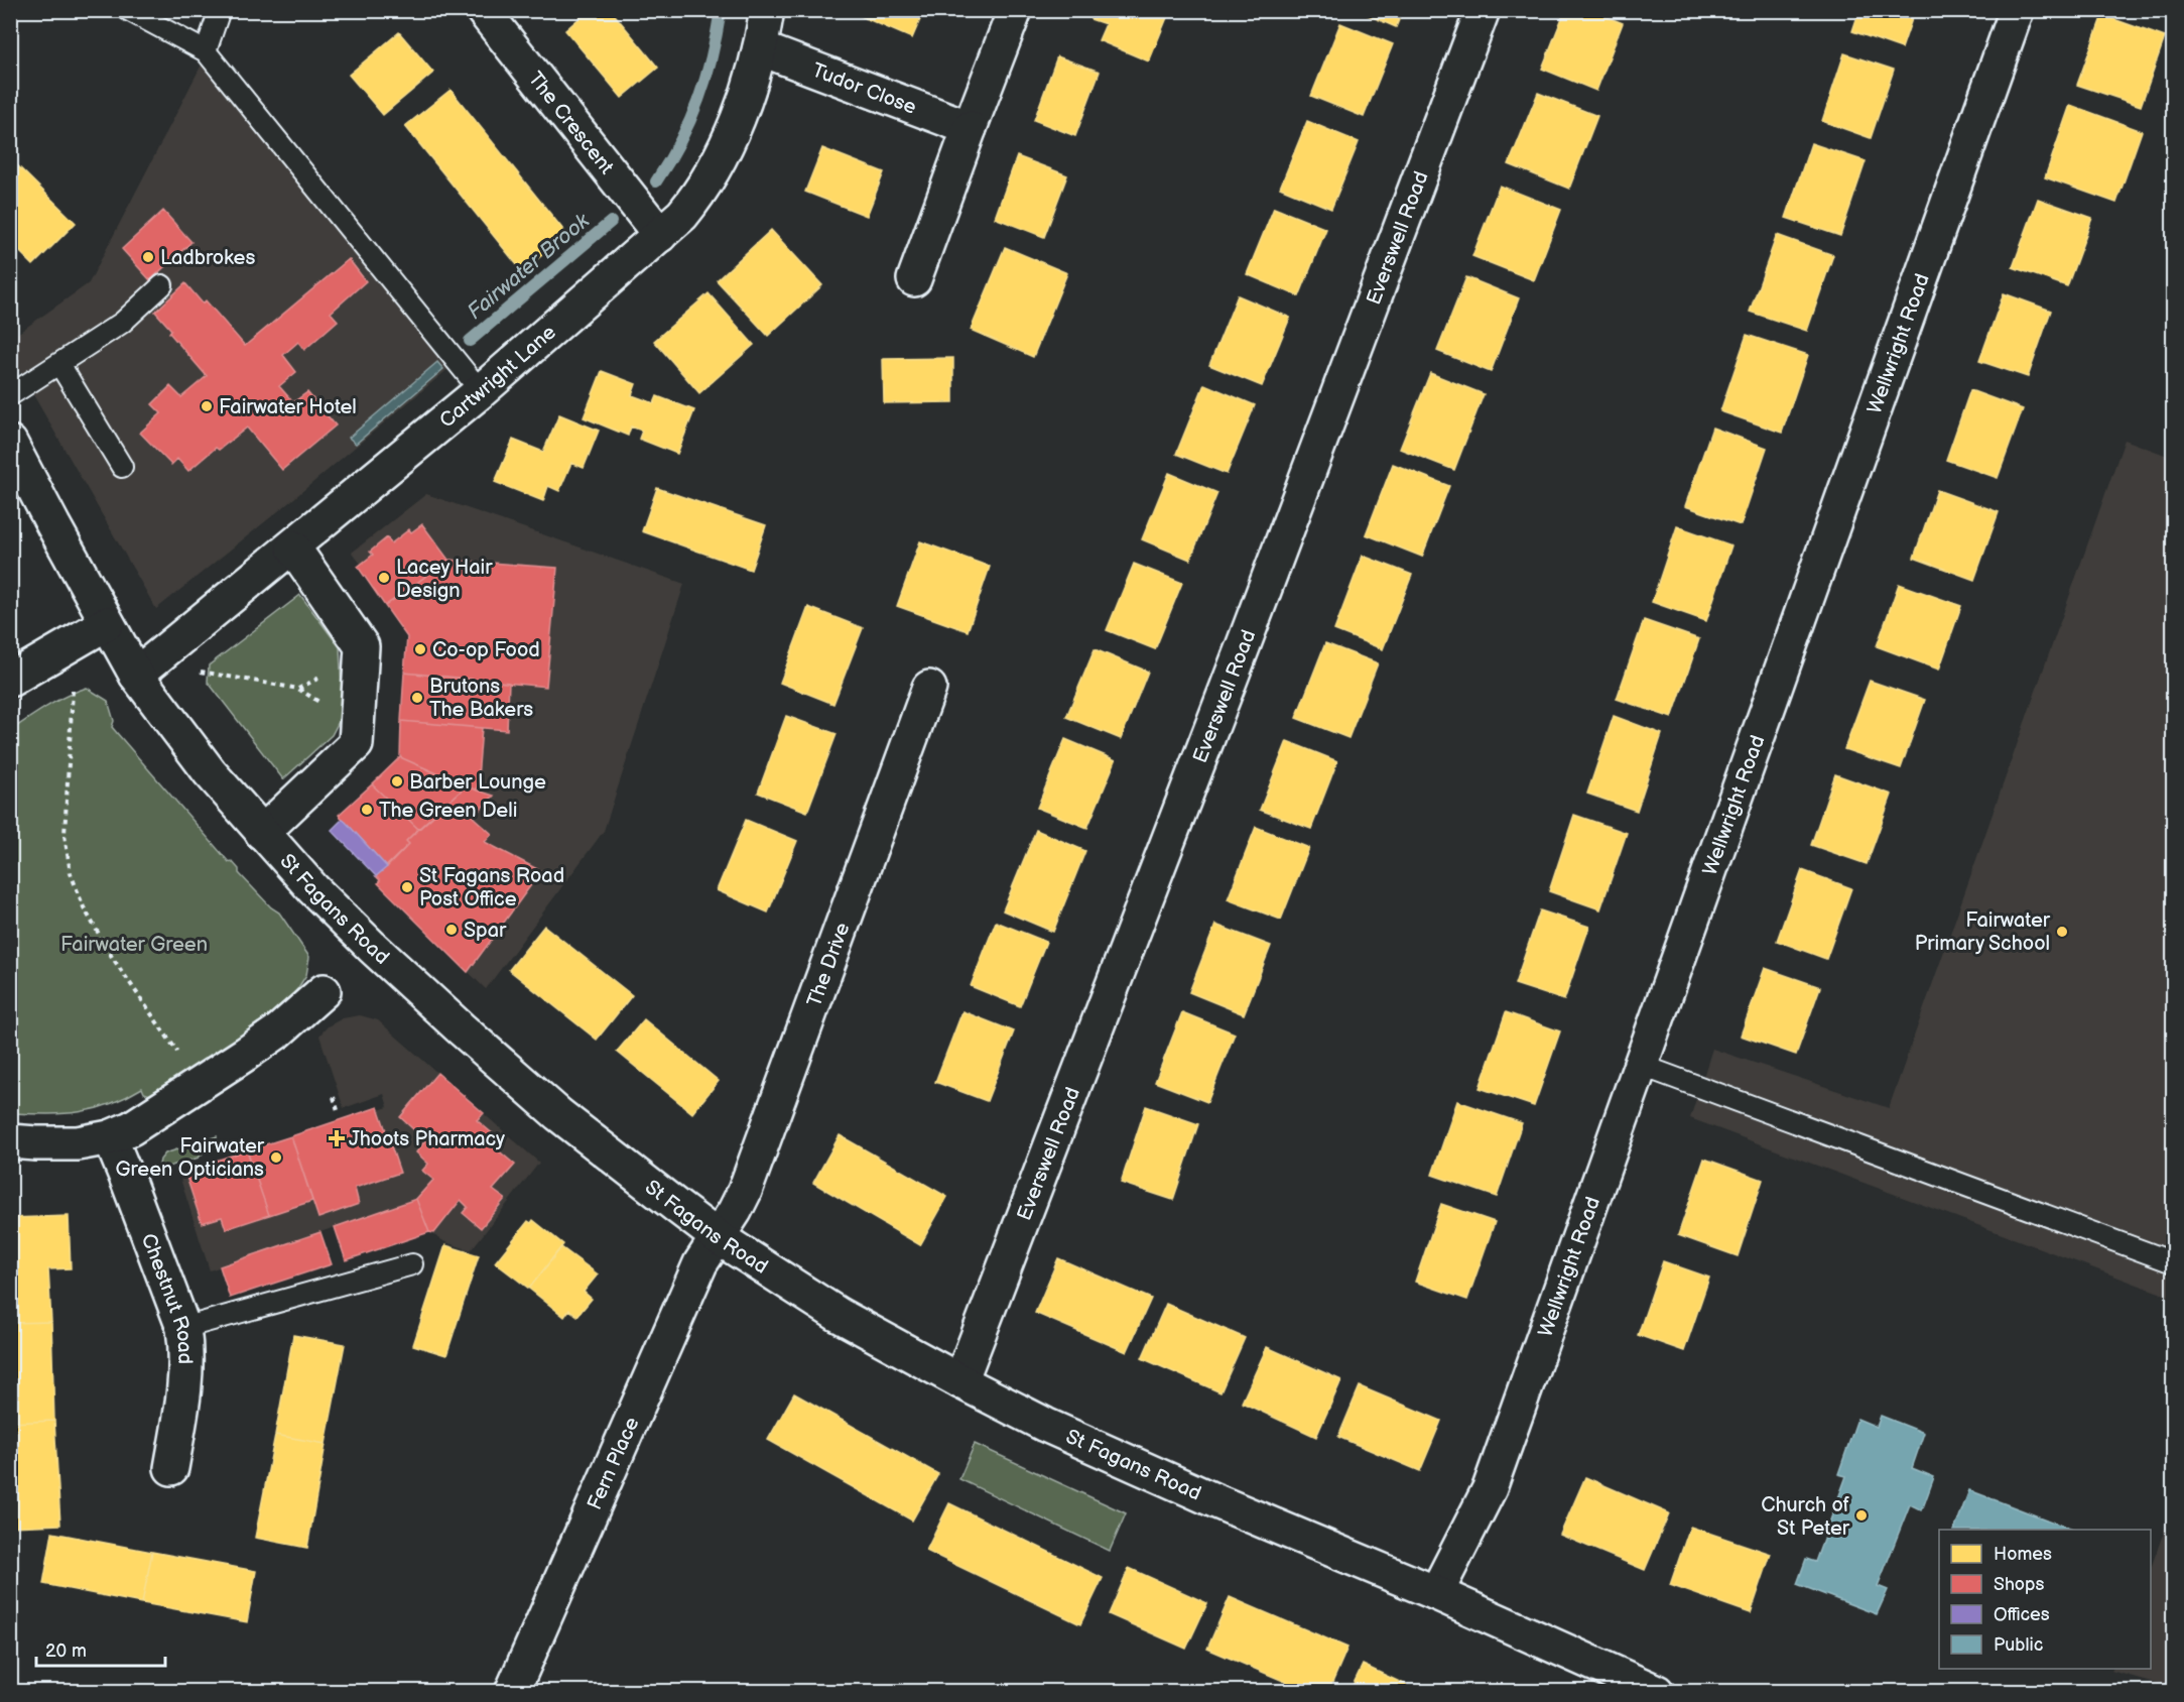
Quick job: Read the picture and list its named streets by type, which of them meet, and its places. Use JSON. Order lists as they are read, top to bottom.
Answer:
{
  "streets": {
    "street": [
      "Tudor Close",
      "The Crescent",
      "Everswell Road",
      "Wellwright Road",
      "Cartwright Lane",
      "St Fagans Road",
      "The Drive",
      "Chestnut Road",
      "Fern Place"
    ]
  },
  "crossings": [
    ["Tudor Close", "Cartwright Lane"],
    ["The Crescent", "Cartwright Lane"],
    ["Everswell Road", "St Fagans Road"],
    ["Wellwright Road", "St Fagans Road"],
    ["Cartwright Lane", "St Fagans Road"],
    ["St Fagans Road", "The Drive"],
    ["St Fagans Road", "Fern Place"],
    ["The Drive", "Fern Place"]
  ],
  "water": ["Fairwater Brook"],
  "parks": ["Fairwater Green"],
  "places": {
    "other": [
      "Ladbrokes",
      "Fairwater Hotel",
      "Lacey Hair Design",
      "Co-op Food",
      "Brutons The Bakers",
      "Barber Lounge",
      "The Green Deli",
      "St Fagans Road Post Office",
      "Spar",
      "Fairwater Primary School",
      "Fairwater Green Opticians",
      "Church of St Peter"
    ],
    "health": ["Jhoots Pharmacy"]
  },
  "legend": [
    "Homes",
    "Shops",
    "Offices",
    "Public"
  ],
  "scale_bar": "20 m"
}
